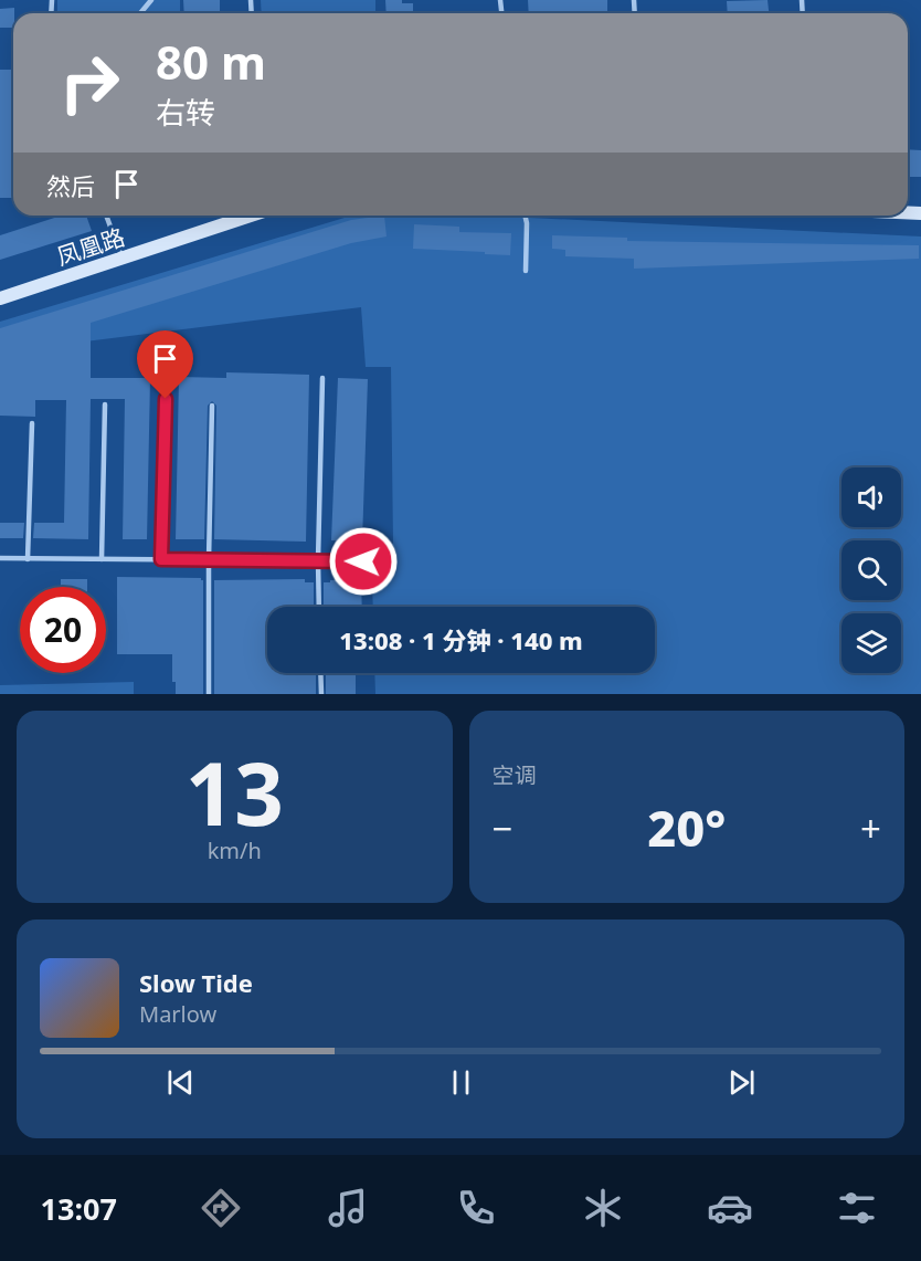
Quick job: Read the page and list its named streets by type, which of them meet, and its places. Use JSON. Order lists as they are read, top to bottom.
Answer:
{
  "streets": {
    "street": ["凤凰路"]
  },
  "page": {
    "turn": ["80 m", "右转"],
    "then": "然后",
    "limit": "20",
    "trip": "13:08 · 1 分钟 · 140 m",
    "tile": [
      ["13", "km/h"],
      "空调"
    ],
    "heat": ["−", "20°", "+"],
    "song": ["Slow Tide", "Marlow"],
    "tabs": "13:07"
  }
}
